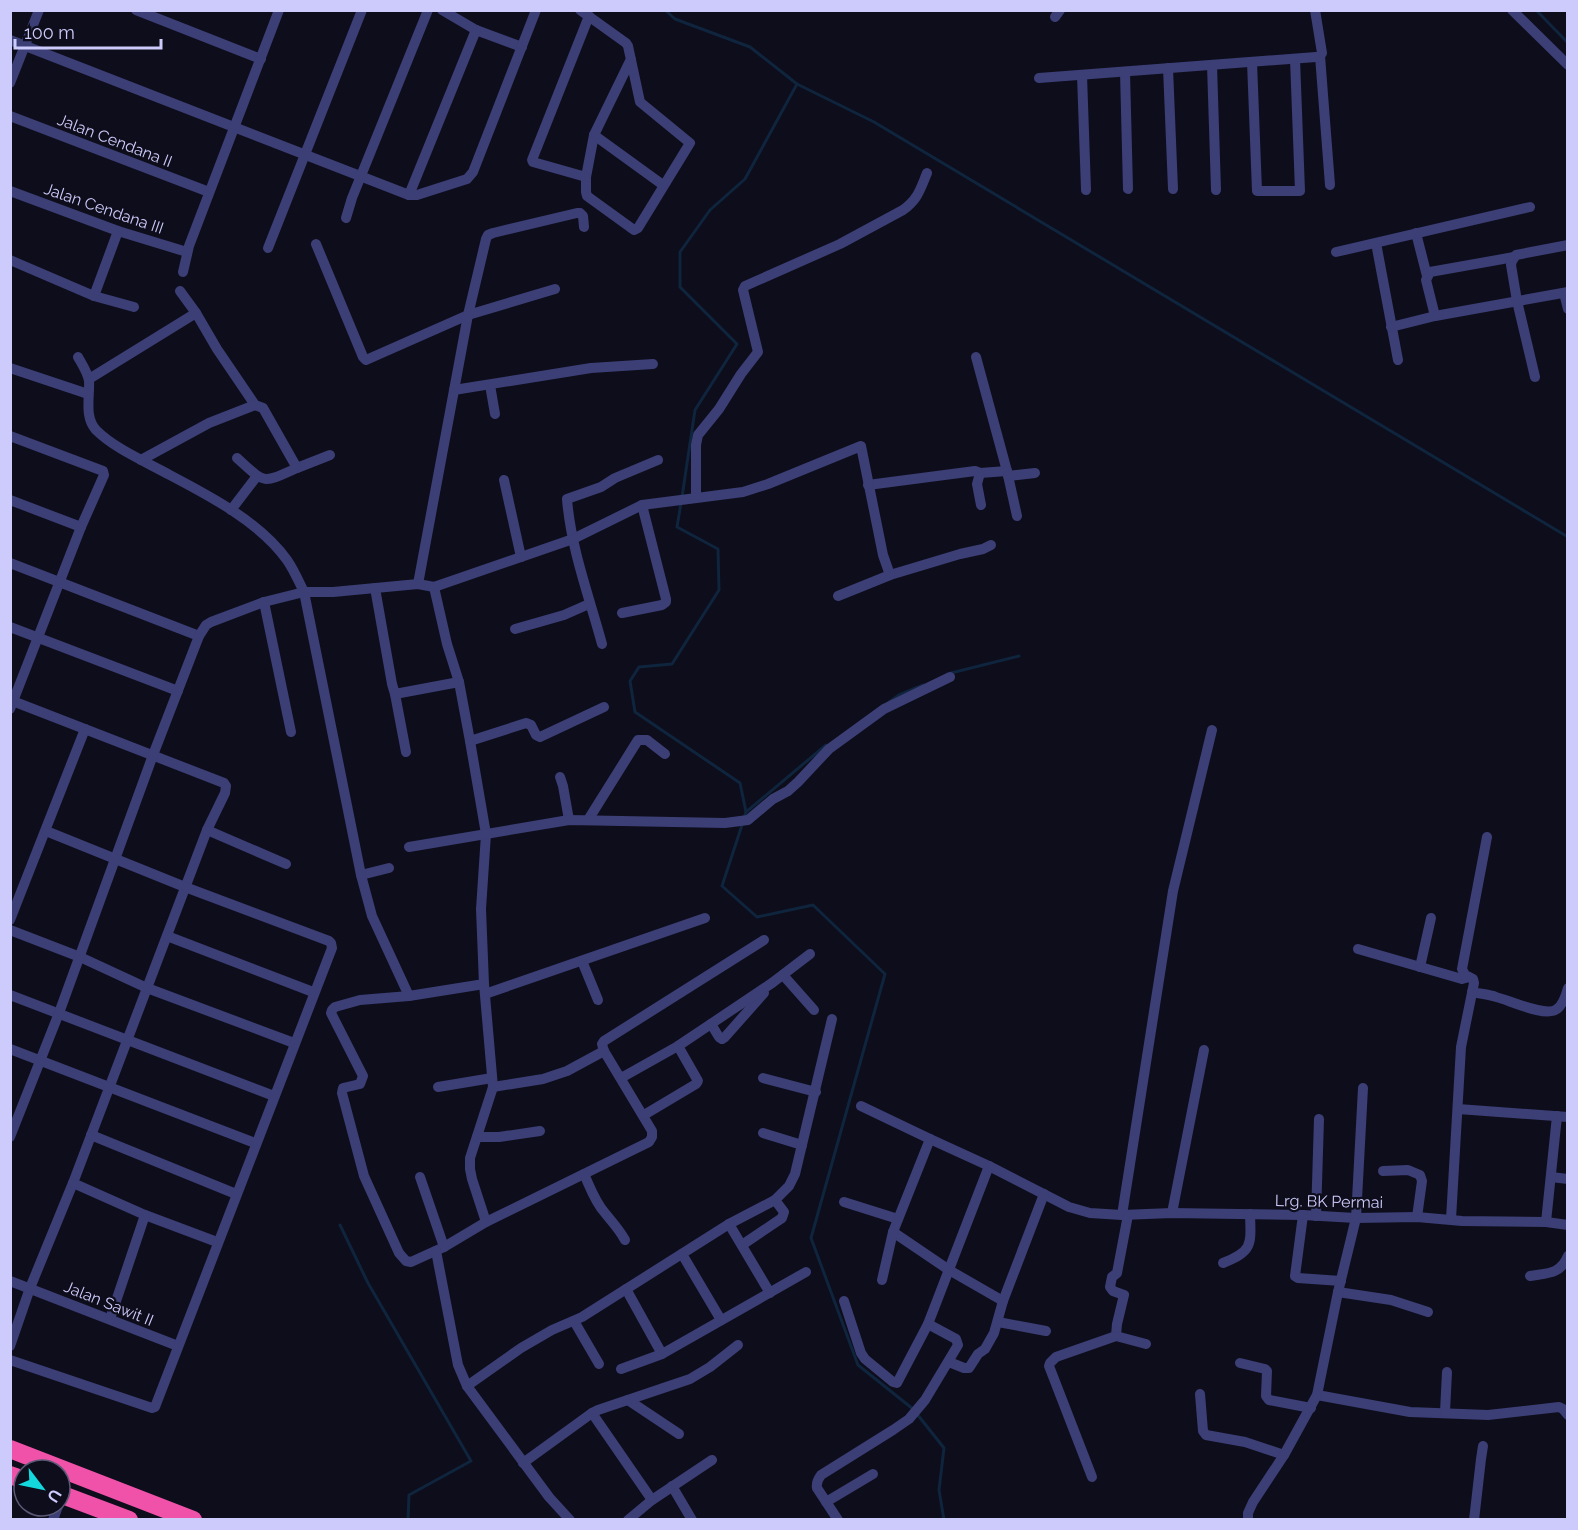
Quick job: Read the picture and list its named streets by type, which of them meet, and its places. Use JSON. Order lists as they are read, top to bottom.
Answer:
{
  "streets": {
    "street": [
      "Jalan Cendana II",
      "Jalan Cendana III",
      "Lrg. BK Permai",
      "Jalan Sawit II"
    ]
  },
  "scale_bar": "100 m",
  "north": "bottom right"
}
